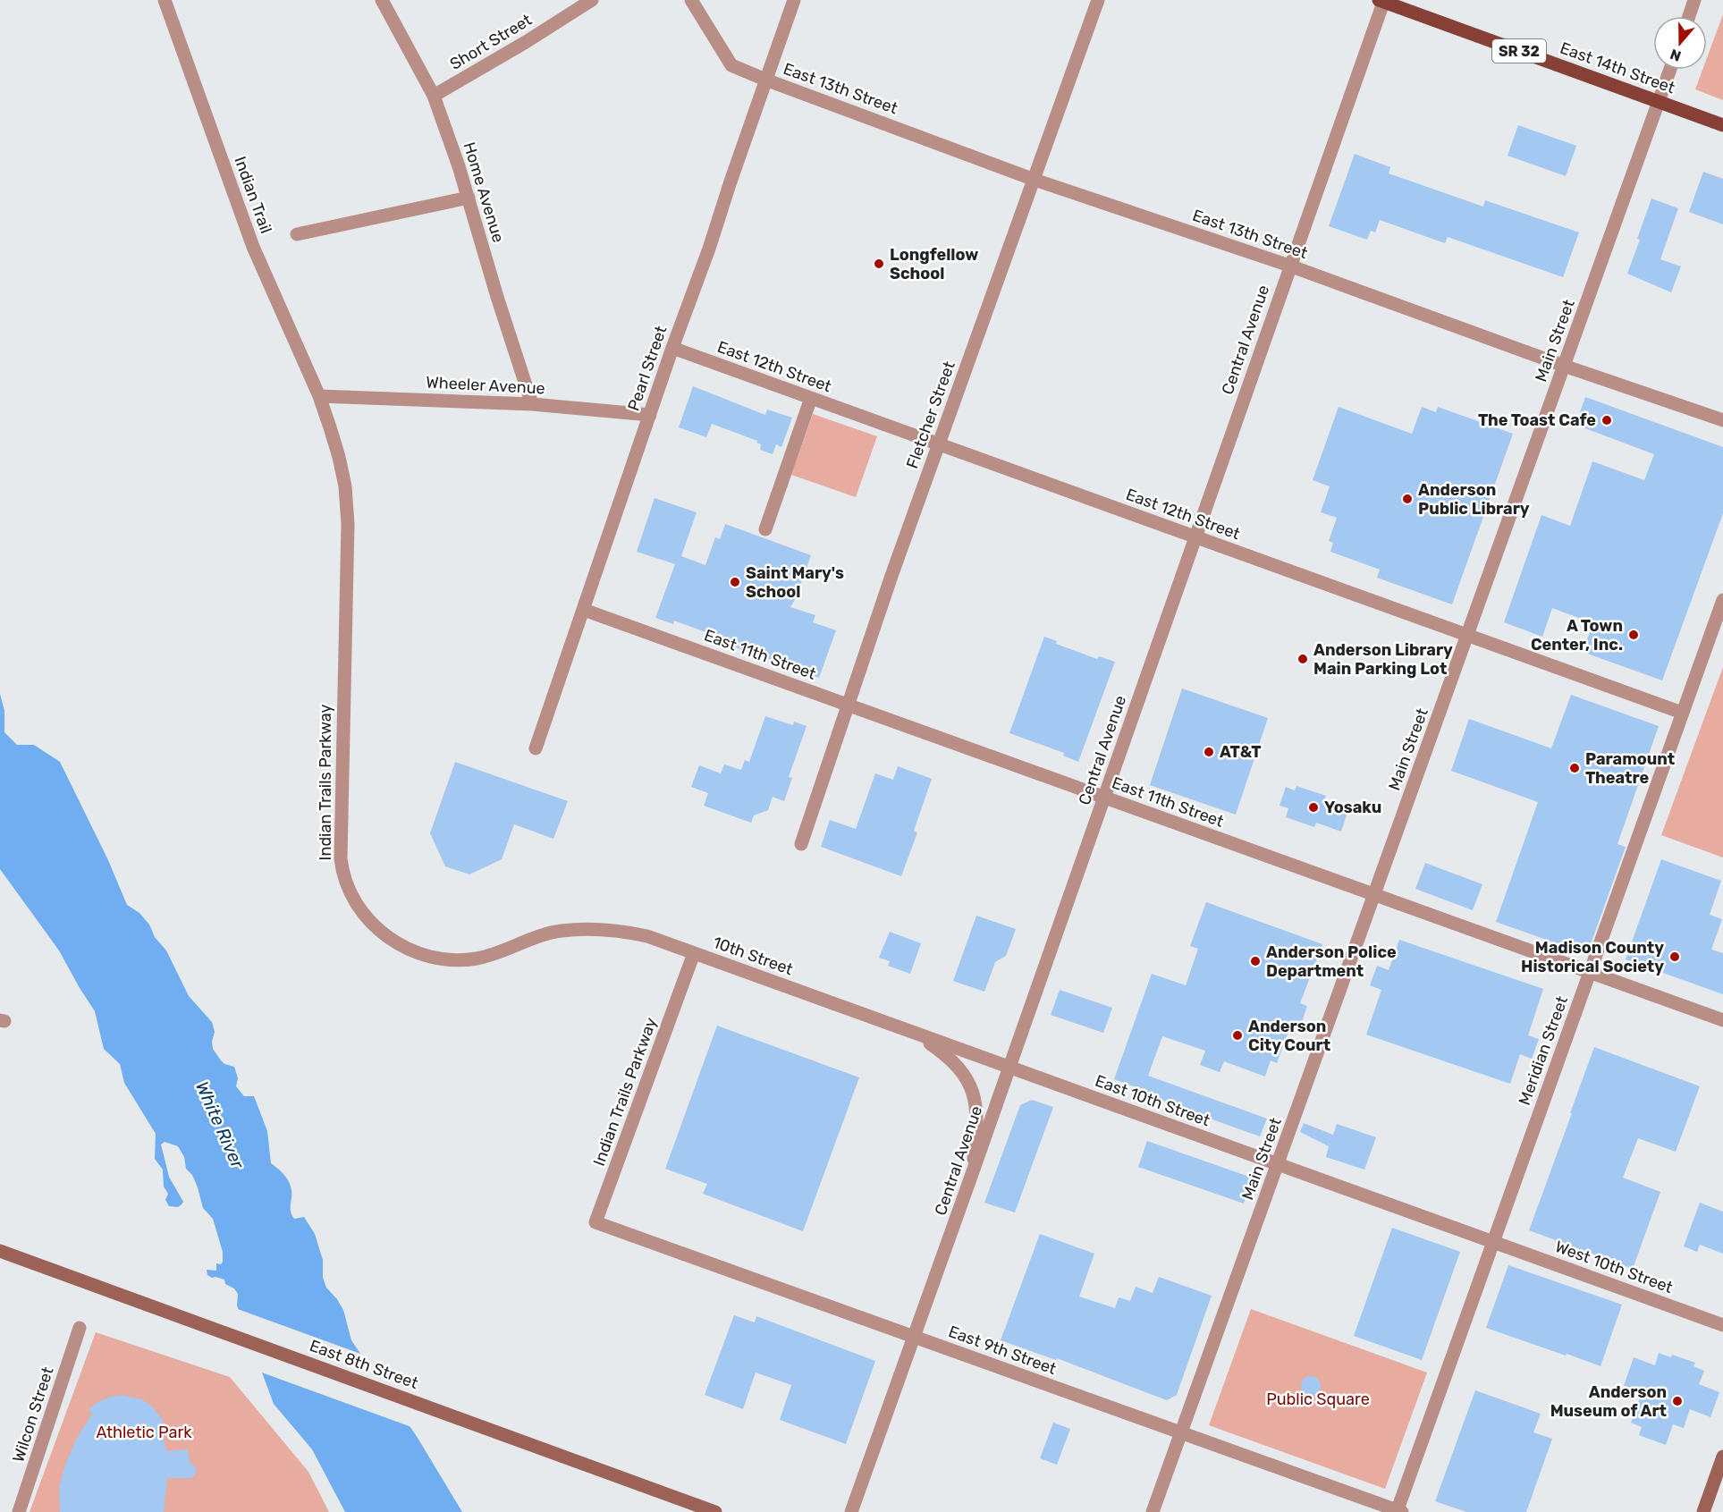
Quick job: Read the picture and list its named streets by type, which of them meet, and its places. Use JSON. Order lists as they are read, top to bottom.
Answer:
{
  "streets": {
    "main road": ["SR 32", "East 14th Street", "East 8th Street"],
    "street": [
      "Short Street",
      "East 13th Street",
      "Home Avenue",
      "Indian Trail",
      "Central Avenue",
      "Main Street",
      "East 12th Street",
      "Pearl Street",
      "Wheeler Avenue",
      "Fletcher Street",
      "East 11th Street",
      "Indian Trails Parkway",
      "10th Street",
      "Meridian Street",
      "East 10th Street",
      "West 10th Street",
      "East 9th Street",
      "Wilcon Street"
    ]
  },
  "crossings": [
    ["Short Street", "Home Avenue"],
    ["East 14th Street", "Central Avenue"],
    ["East 14th Street", "Main Street"],
    ["East 13th Street", "Central Avenue"],
    ["East 13th Street", "Main Street"],
    ["East 13th Street", "Pearl Street"],
    ["East 13th Street", "Fletcher Street"],
    ["Home Avenue", "Wheeler Avenue"],
    ["Indian Trail", "Wheeler Avenue"],
    ["Indian Trail", "Indian Trails Parkway"],
    ["Central Avenue", "East 12th Street"],
    ["Central Avenue", "East 11th Street"],
    ["Central Avenue", "East 10th Street"],
    ["Central Avenue", "East 9th Street"],
    ["Main Street", "East 12th Street"],
    ["Main Street", "East 11th Street"],
    ["Main Street", "East 10th Street"],
    ["Main Street", "East 9th Street"],
    ["East 12th Street", "Pearl Street"],
    ["East 12th Street", "Fletcher Street"],
    ["East 12th Street", "Meridian Street"],
    ["Pearl Street", "Wheeler Avenue"],
    ["Pearl Street", "East 11th Street"],
    ["Wheeler Avenue", "Indian Trails Parkway"],
    ["Fletcher Street", "East 11th Street"],
    ["East 11th Street", "Meridian Street"],
    ["Indian Trails Parkway", "10th Street"],
    ["Indian Trails Parkway", "East 9th Street"],
    ["10th Street", "East 10th Street"],
    ["Meridian Street", "East 10th Street"],
    ["Meridian Street", "West 10th Street"],
    ["Meridian Street", "East 9th Street"],
    ["East 10th Street", "West 10th Street"]
  ],
  "water": ["White River"],
  "parks": ["Public Square", "Athletic Park"],
  "places": [
    "Longfellow School",
    "The Toast Cafe",
    "Anderson Public Library",
    "Saint Mary's School",
    "A Town Center, Inc.",
    "Anderson Library Main Parking Lot",
    "AT&T",
    "Paramount Theatre",
    "Yosaku",
    "Madison County Historical Society",
    "Anderson Police Department",
    "Anderson City Court",
    "Anderson Museum of Art"
  ],
  "north": "bottom"
}
